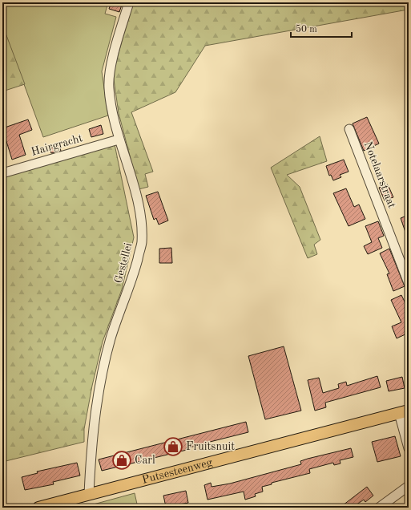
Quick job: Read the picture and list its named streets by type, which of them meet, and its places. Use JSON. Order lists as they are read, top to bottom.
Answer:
{
  "streets": {
    "main road": ["Putsesteenweg"],
    "street": ["Hairgracht", "Notelaarstraat", "Gestellei"]
  },
  "crossings": [
    ["Hairgracht", "Gestellei"],
    ["Gestellei", "Putsesteenweg"]
  ],
  "places": {
    "shop": ["Fruitsnuit", "Carl"]
  },
  "scale_bar": "50 m"
}
